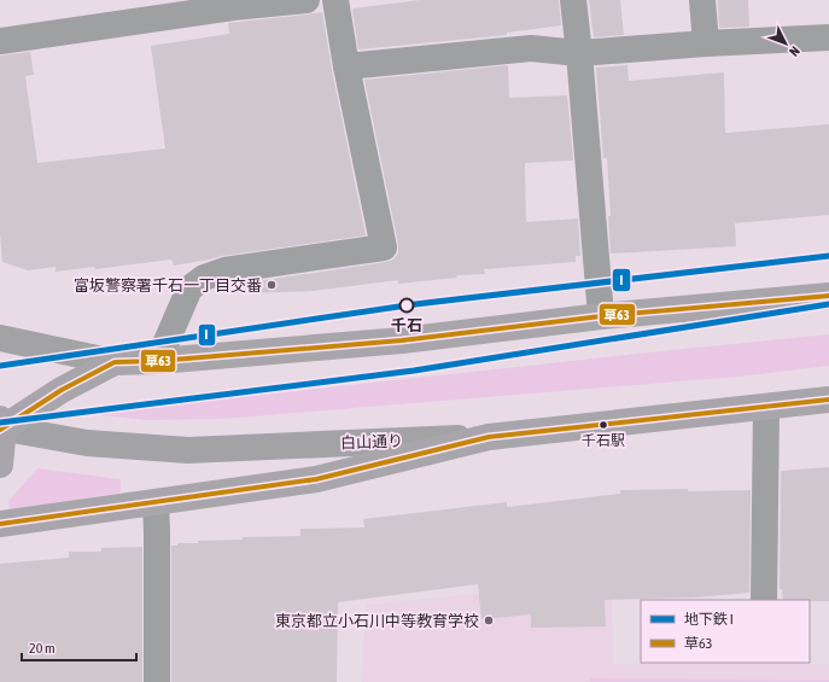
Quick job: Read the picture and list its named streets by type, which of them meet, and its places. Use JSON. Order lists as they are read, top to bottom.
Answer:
{
  "streets": {
    "highway": ["白山通り"]
  },
  "places": [
    "富坂警察署千石一丁目交番",
    "千石",
    "千石駅",
    "東京都立小石川中等教育学校"
  ],
  "lines": ["metro line I", "transit line 草63"],
  "legend": ["地下鉄 I", "草63"],
  "scale_bar": "20 m",
  "north": "bottom right"
}
